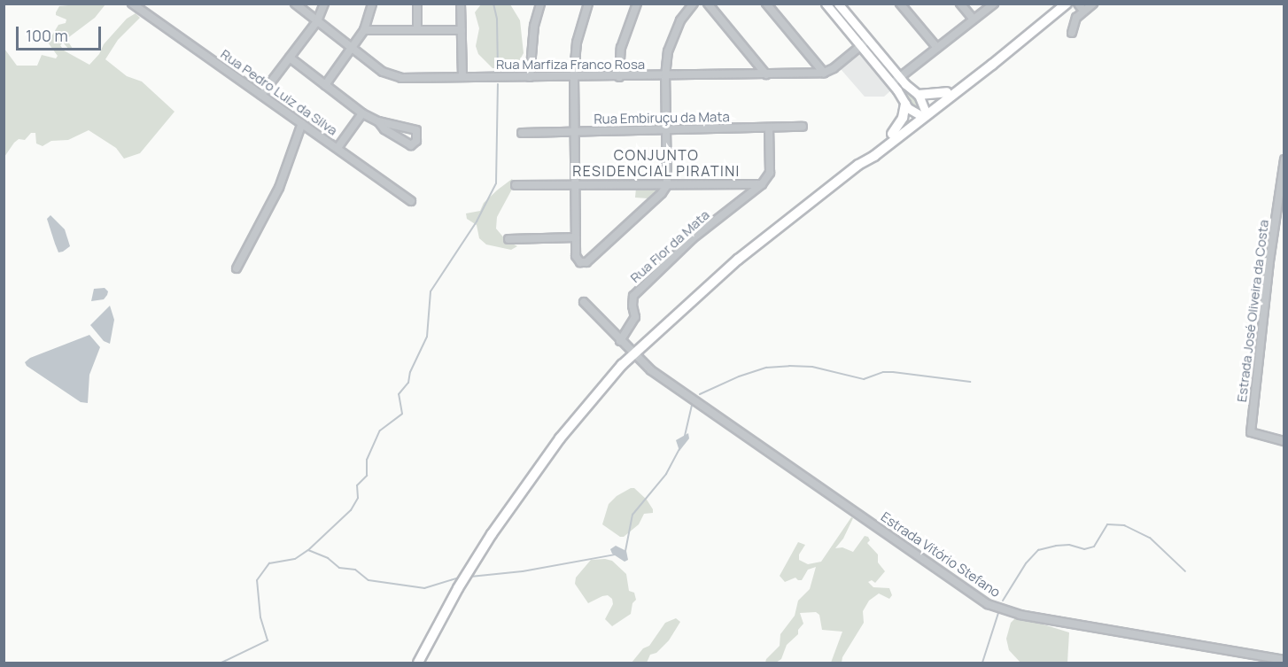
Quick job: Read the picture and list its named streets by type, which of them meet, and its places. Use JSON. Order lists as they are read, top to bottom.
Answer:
{
  "streets": {
    "street": [
      "Rua Marfiza Franco Rosa",
      "Rua Pedro Luiz da Silva",
      "Rua Embiruçu da Mata",
      "Rua Flor da Mata",
      "Estrada José Oliveira da Costa",
      "Estrada Vitório Stefano"
    ]
  },
  "districts": ["CONJUNTO RESIDENCIAL PIRATINI"],
  "scale_bar": "100 m"
}
